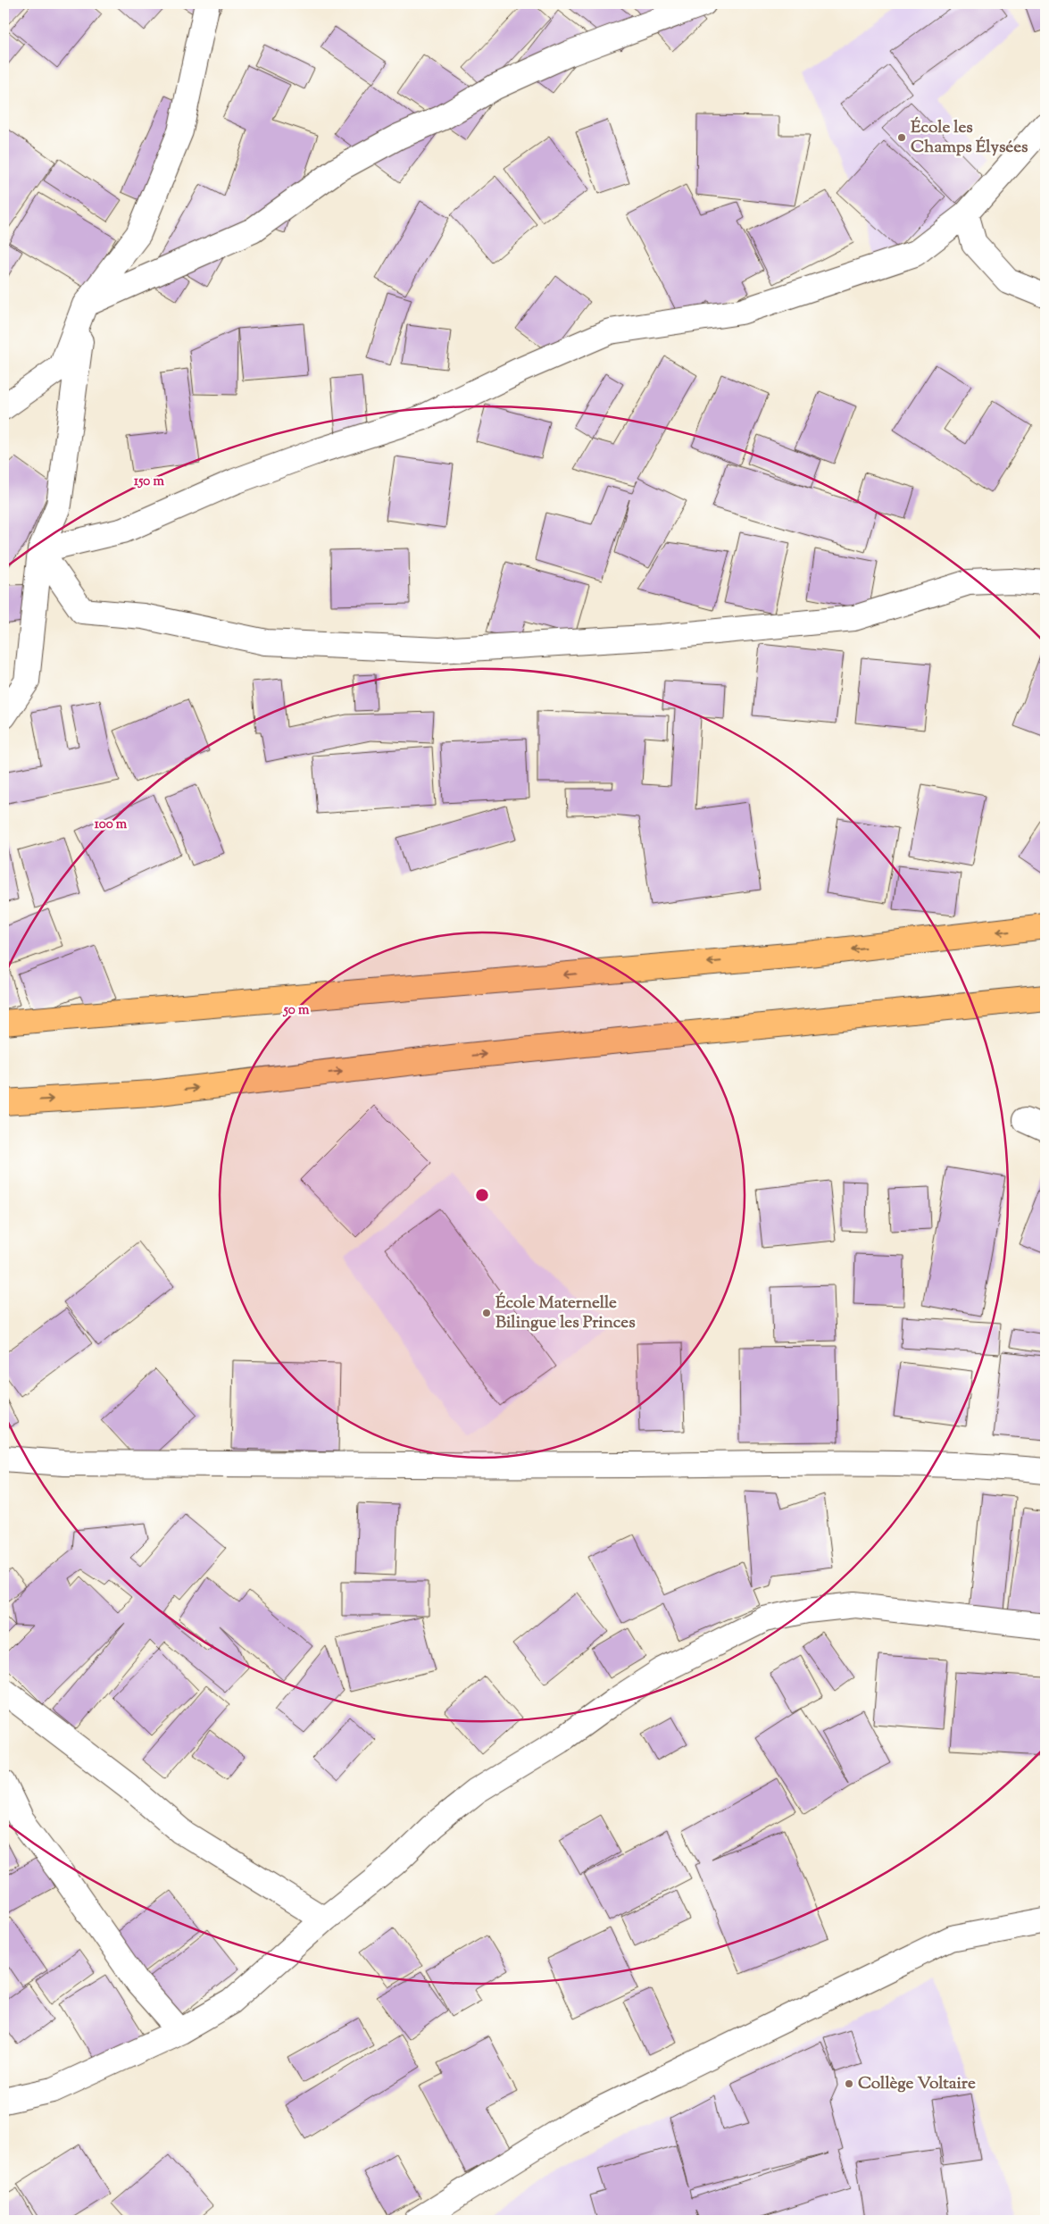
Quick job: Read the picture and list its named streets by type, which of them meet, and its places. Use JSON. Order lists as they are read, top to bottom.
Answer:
{
  "places": ["École les Champs Élysées", "École Maternelle Bilingue les Princes", "Collège Voltaire"],
  "rings": ["150 m", "100 m", "50 m"]
}
